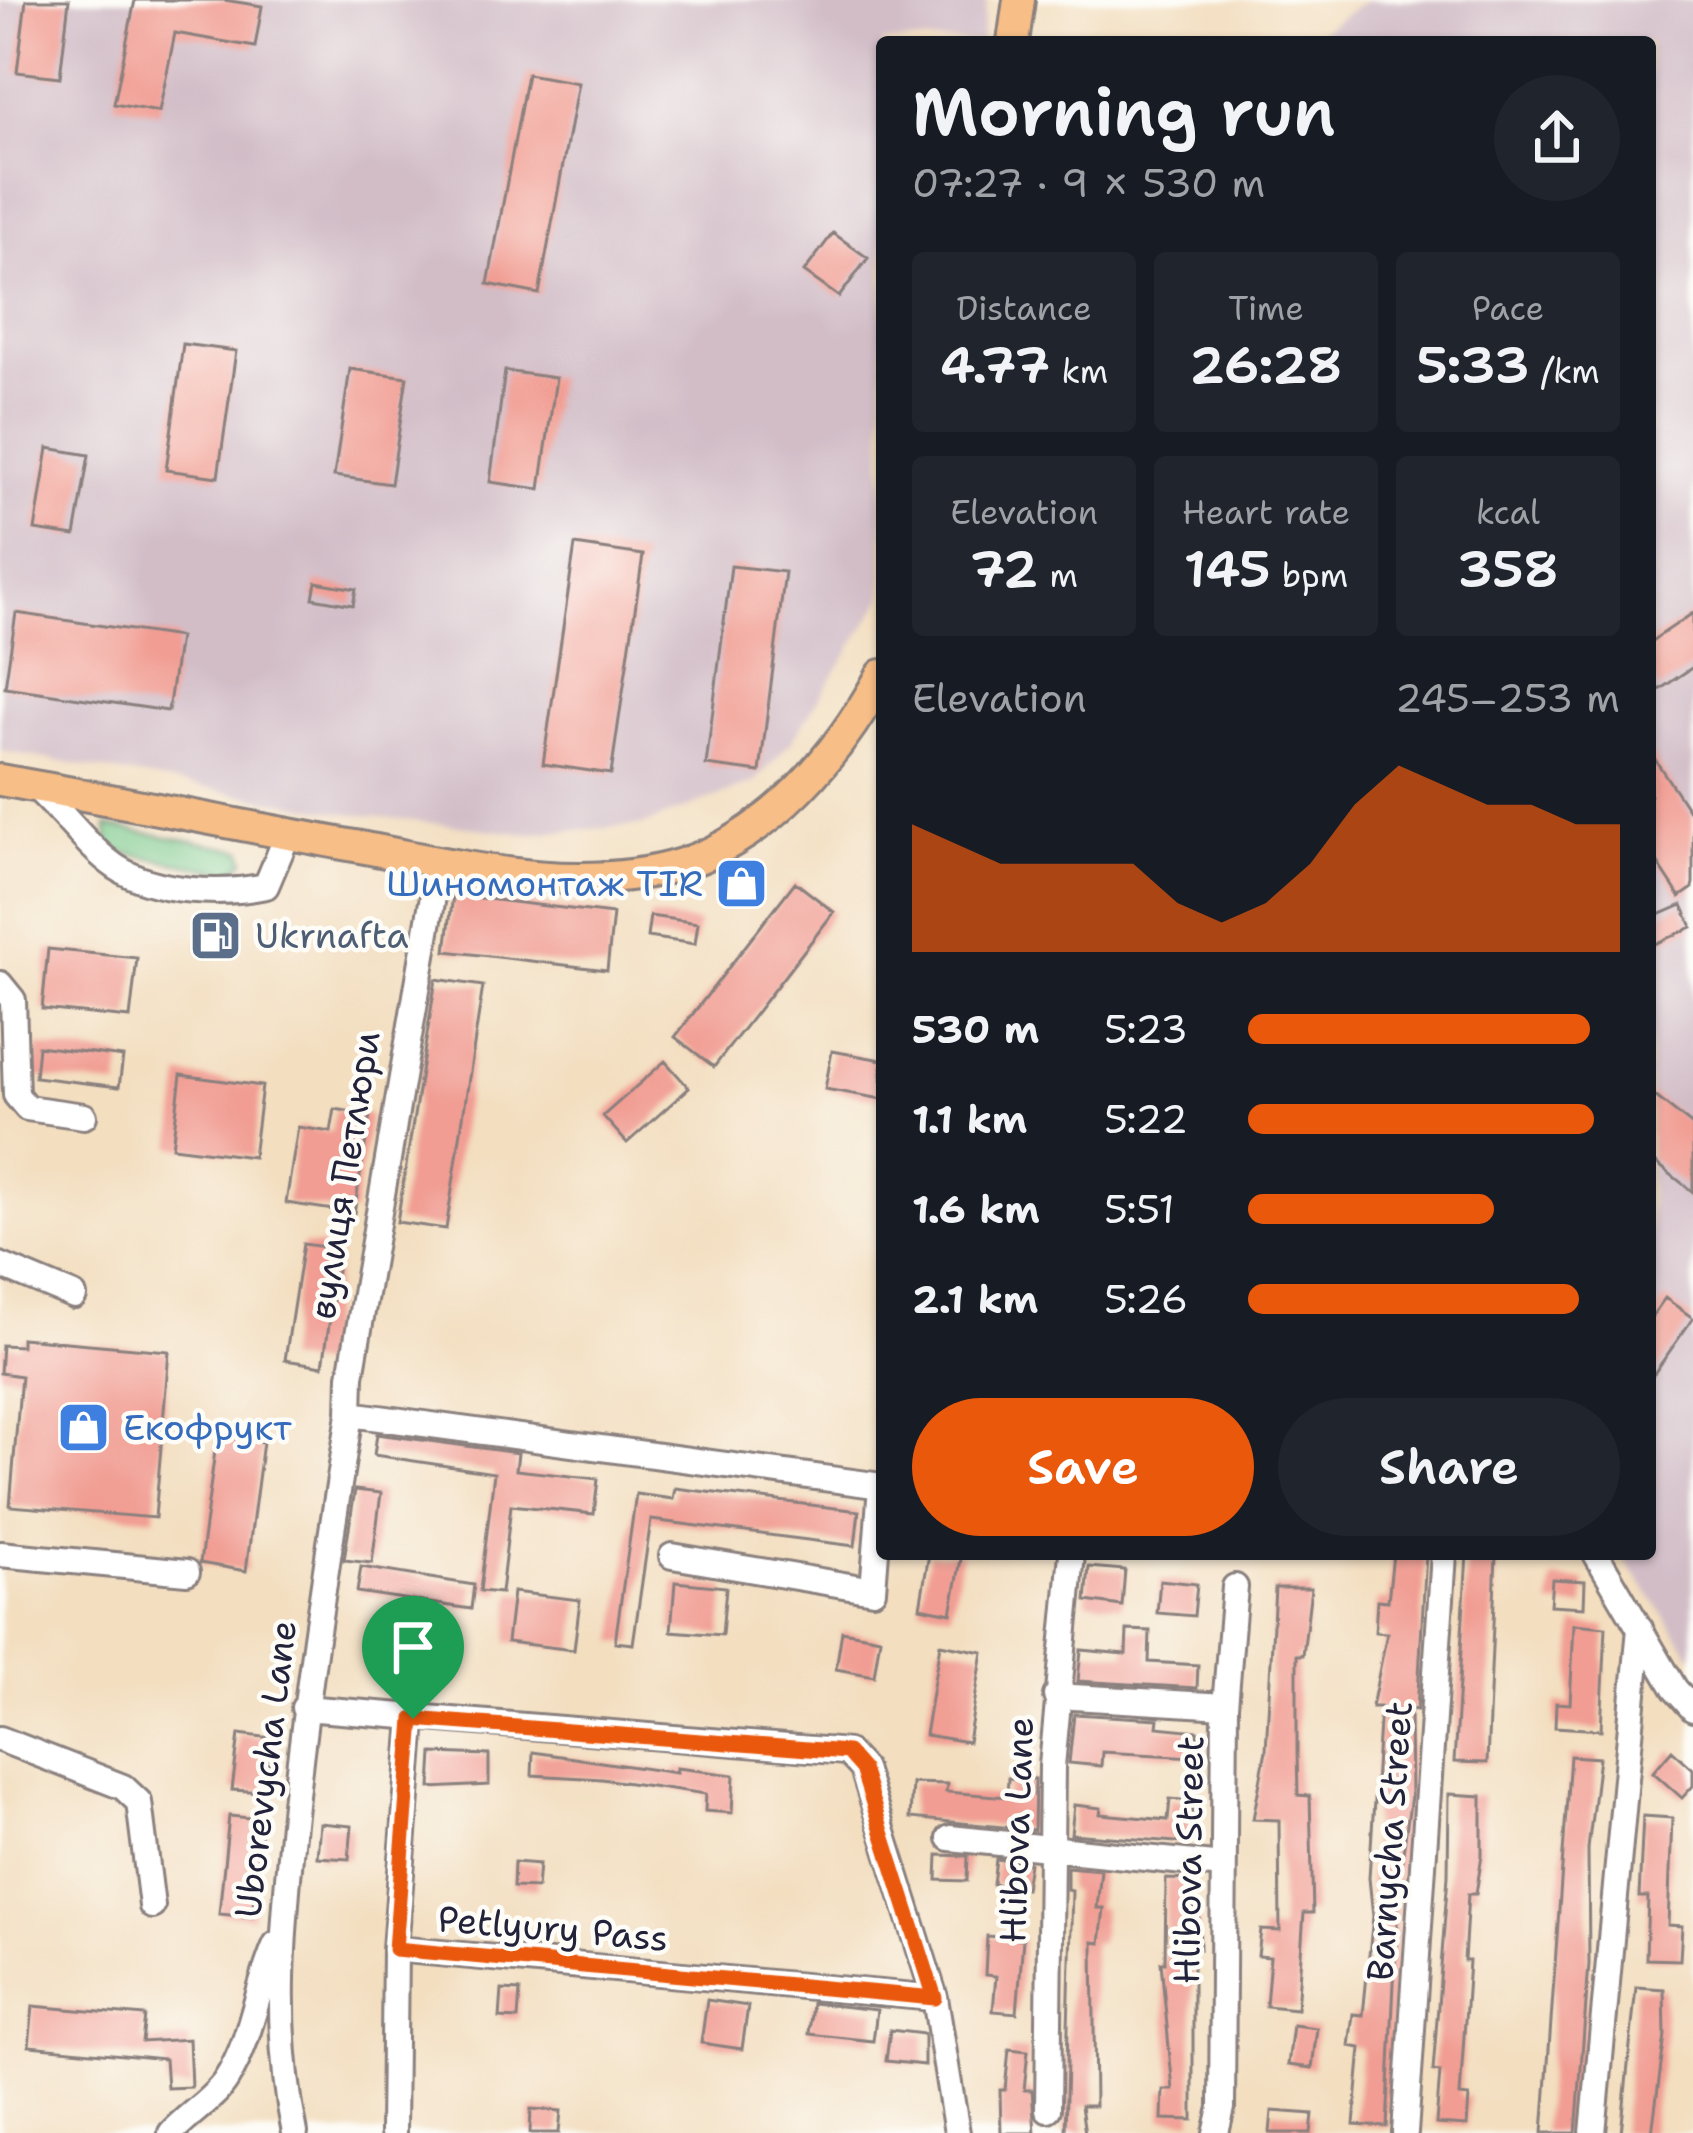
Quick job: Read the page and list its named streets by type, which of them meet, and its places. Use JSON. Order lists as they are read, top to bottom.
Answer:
{
  "streets": {
    "street": [
      "вулиця Петлюри",
      "Uborevycha Lane",
      "Hlibova Lane",
      "Barnycha Street",
      "Hlibova Street",
      "Petlyury Pass"
    ]
  },
  "crossings": [
    ["вулиця Петлюри", "Uborevycha Lane"]
  ],
  "places": {
    "shop": ["Шиномонтаж TIR", "Екофрукт"],
    "fuel station": ["Ukrnafta"]
  },
  "page": {
    "heading": ["Morning run", "07:27 · 9 × 530 m"],
    "stats": [
      ["Distance", "4.77 km"],
      ["Time", "26:28"],
      ["Pace", "5:33 /km"],
      ["Elevation", "72 m"],
      ["Heart rate", "145 bpm"],
      ["kcal", "358"]
    ],
    "chart": ["Elevation", "245–253 m"],
    "list": [
      {
        "name": "530 m",
        "note": "5:23"
      },
      {
        "name": "1.1 km",
        "note": "5:22"
      },
      {
        "name": "1.6 km",
        "note": "5:51"
      },
      {
        "name": "2.1 km",
        "note": "5:26"
      }
    ],
    "buttons": ["Save", "Share"]
  }
}
